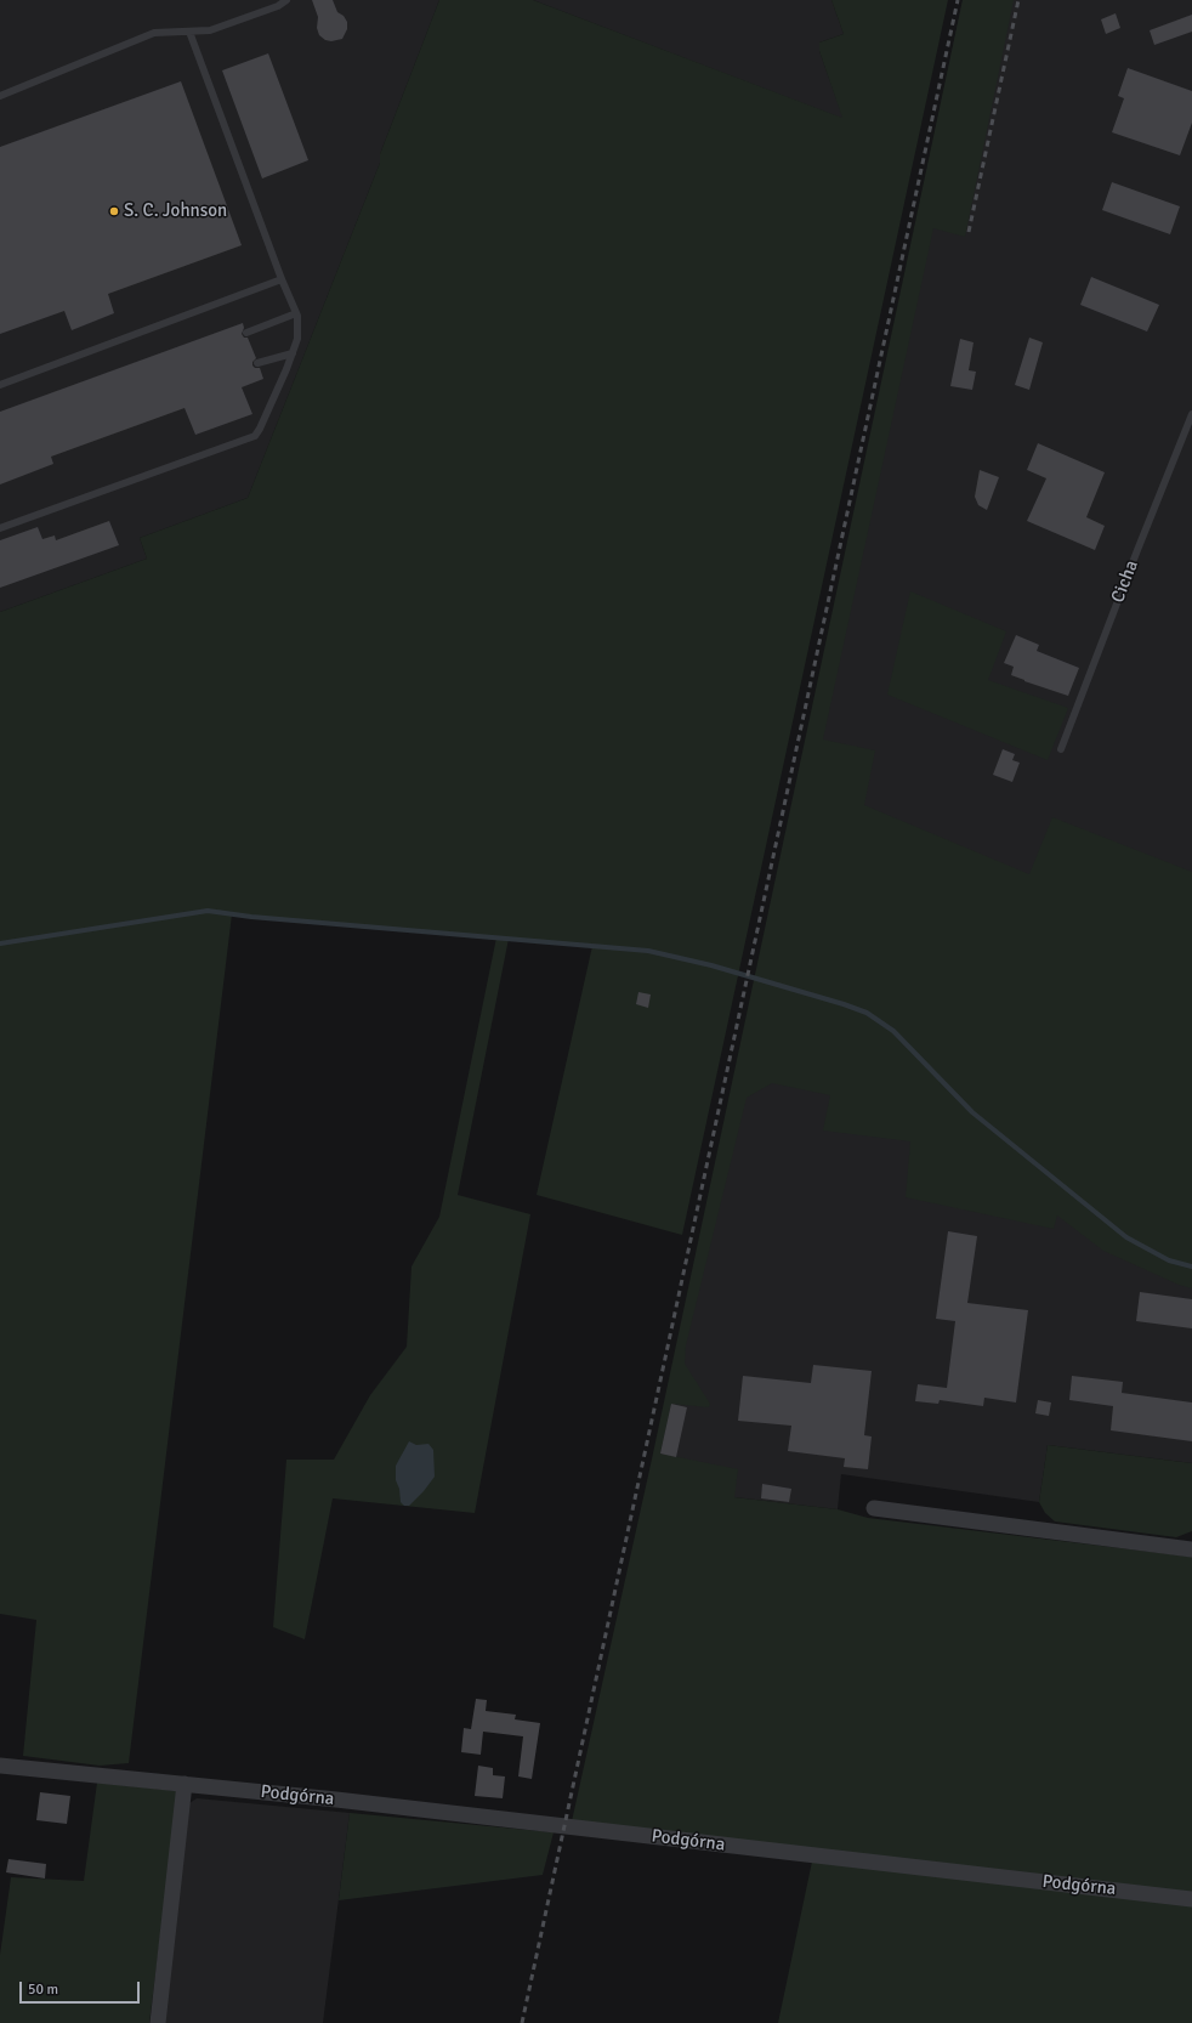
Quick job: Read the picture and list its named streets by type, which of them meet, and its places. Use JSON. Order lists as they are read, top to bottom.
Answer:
{
  "streets": {
    "street": ["Podgórna"],
    "lane": ["Cicha"]
  },
  "places": ["S. C. Johnson"],
  "scale_bar": "50 m"
}
